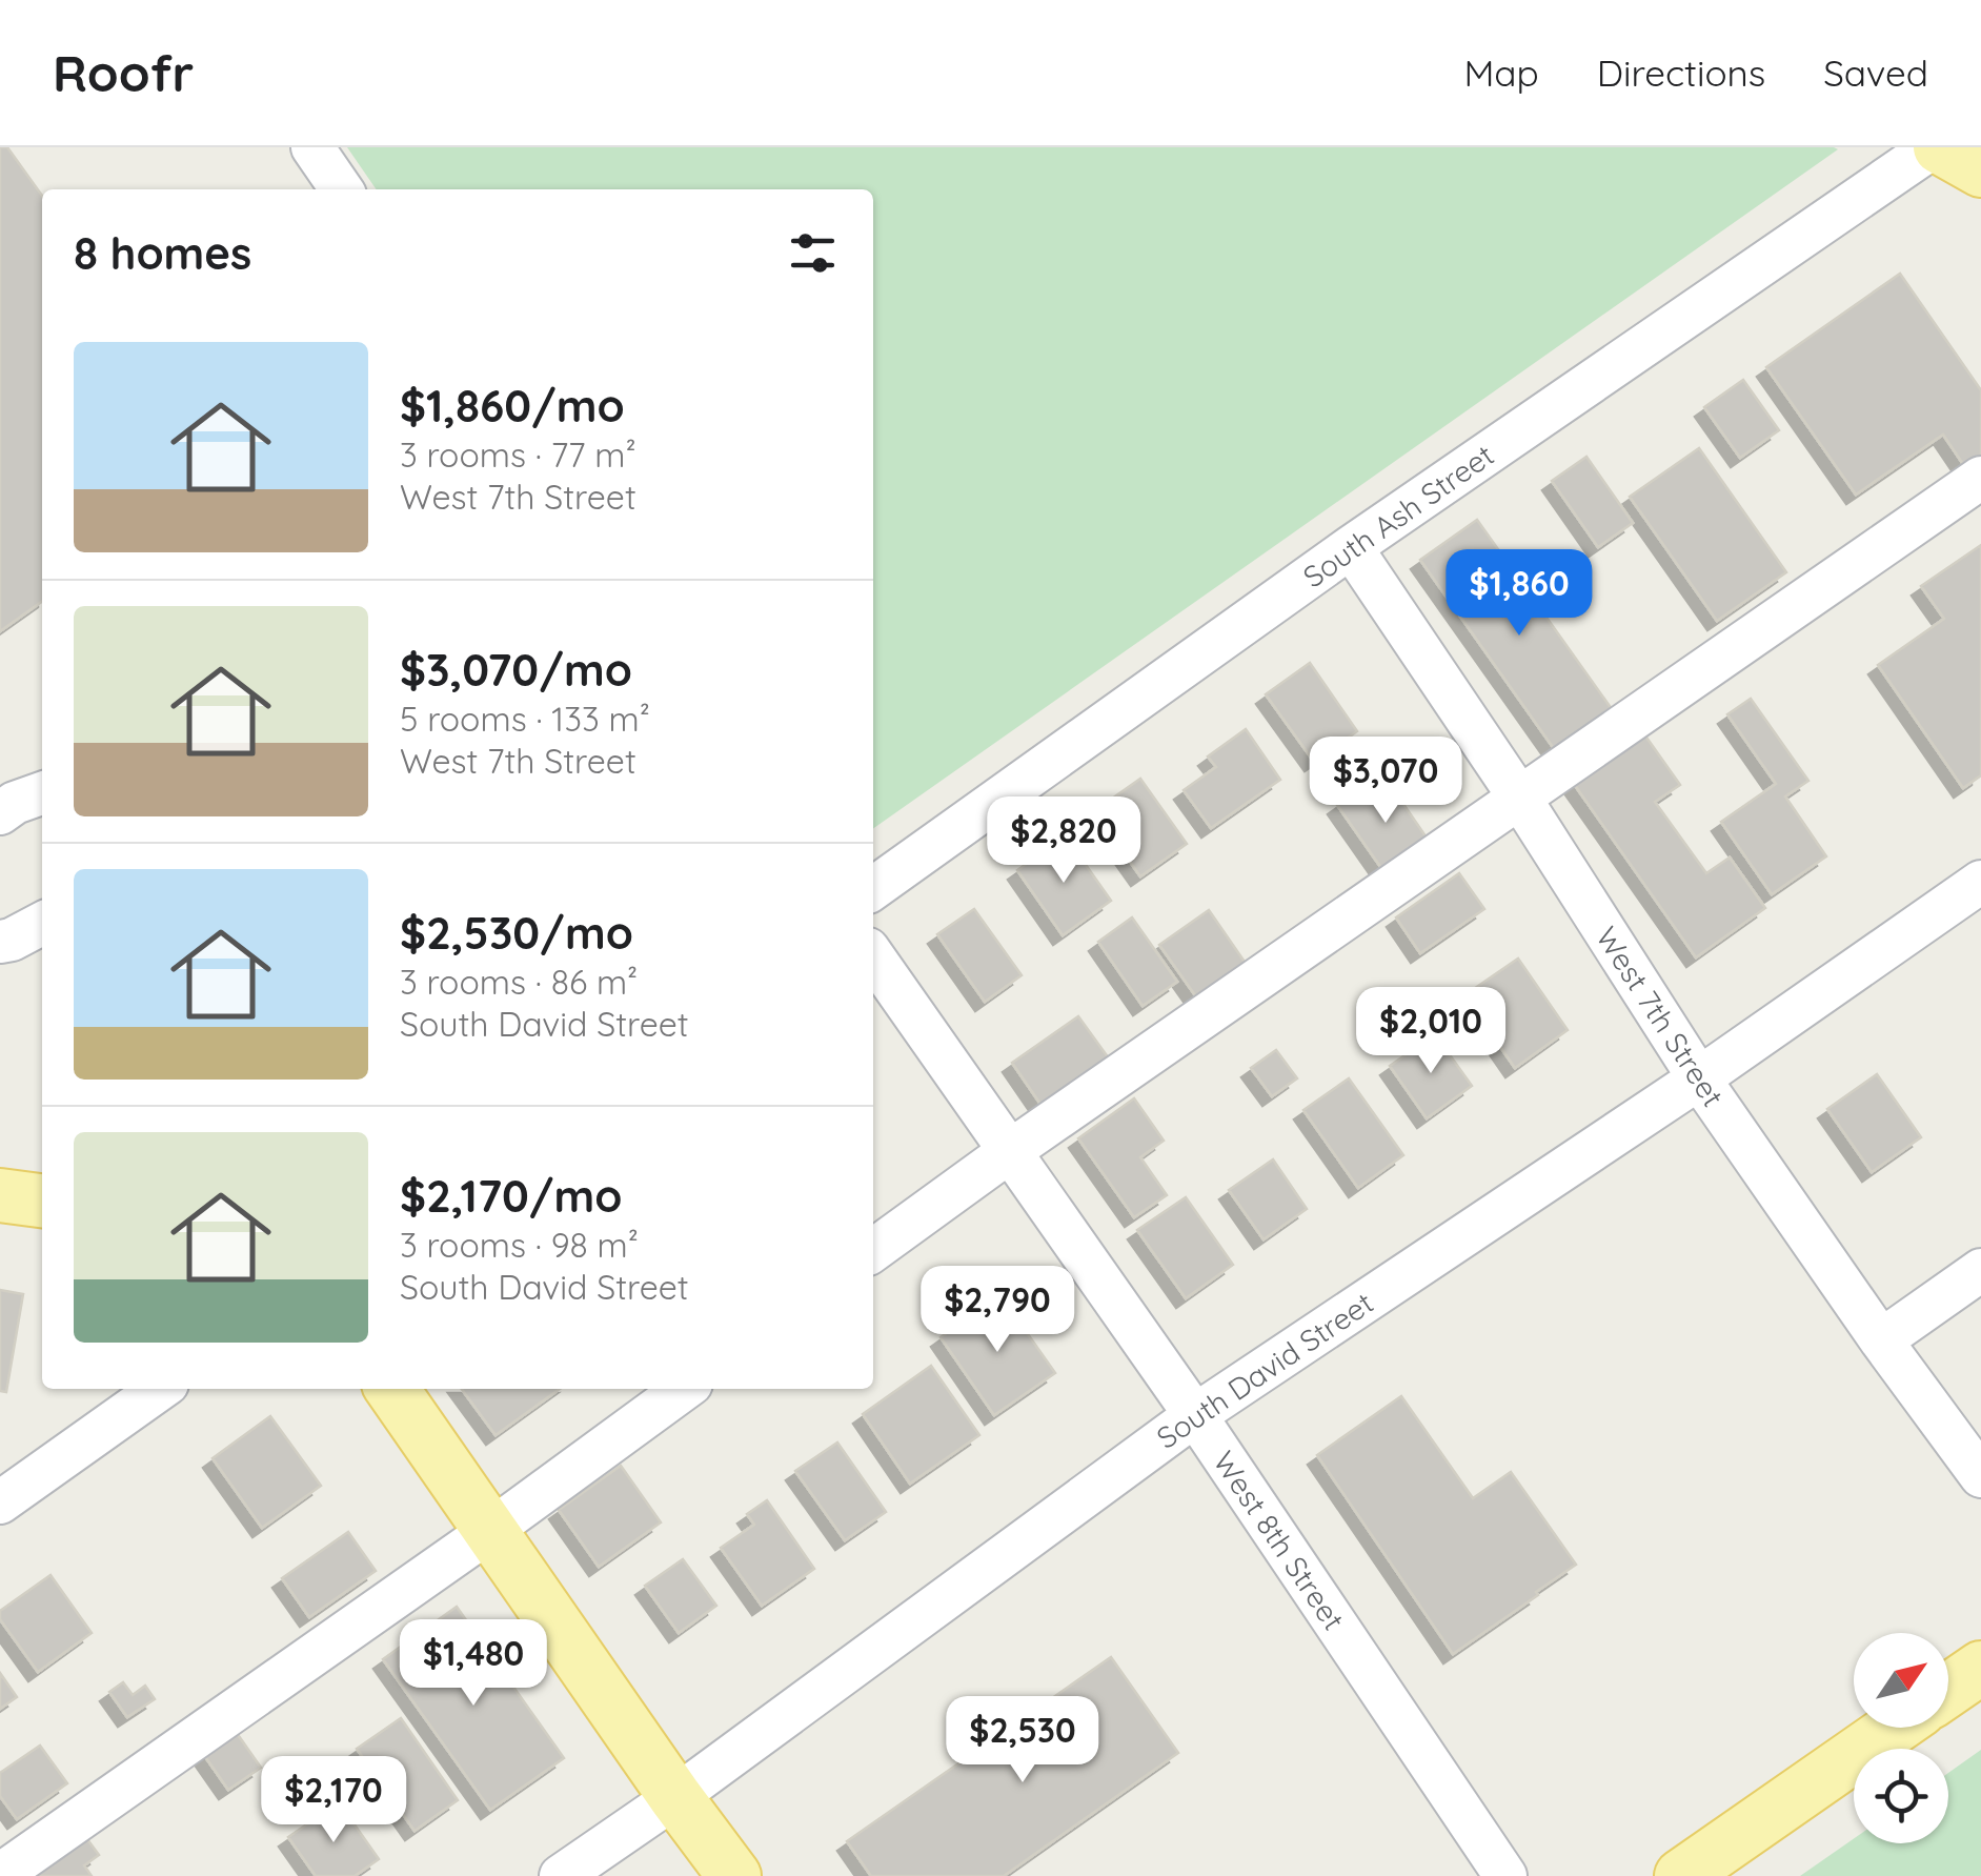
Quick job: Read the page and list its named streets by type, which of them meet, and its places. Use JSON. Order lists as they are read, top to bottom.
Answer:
{
  "streets": {
    "street": [
      "South Ash Street",
      "West 7th Street",
      "South David Street",
      "West 8th Street"
    ]
  },
  "crossings": [
    ["South Ash Street", "West 7th Street"],
    ["West 7th Street", "South David Street"],
    ["South David Street", "West 8th Street"]
  ],
  "north": "top right",
  "page": {
    "header": "Roofr",
    "nav": ["Map", "Directions", "Saved"],
    "heading": "8 homes",
    "list": [
      {
        "name": "$1,860/mo",
        "note": "3 rooms · 77 m² · West 7th Street"
      },
      {
        "name": "$3,070/mo",
        "note": "5 rooms · 133 m² · West 7th Street"
      },
      {
        "name": "$2,530/mo",
        "note": "3 rooms · 86 m² · South David Street"
      },
      {
        "name": "$2,170/mo",
        "note": "3 rooms · 98 m² · South David Street"
      }
    ],
    "price": [
      "$1,860",
      "$3,070",
      "$2,820",
      "$2,010",
      "$2,790",
      "$1,480",
      "$2,530",
      "$2,170"
    ]
  }
}
